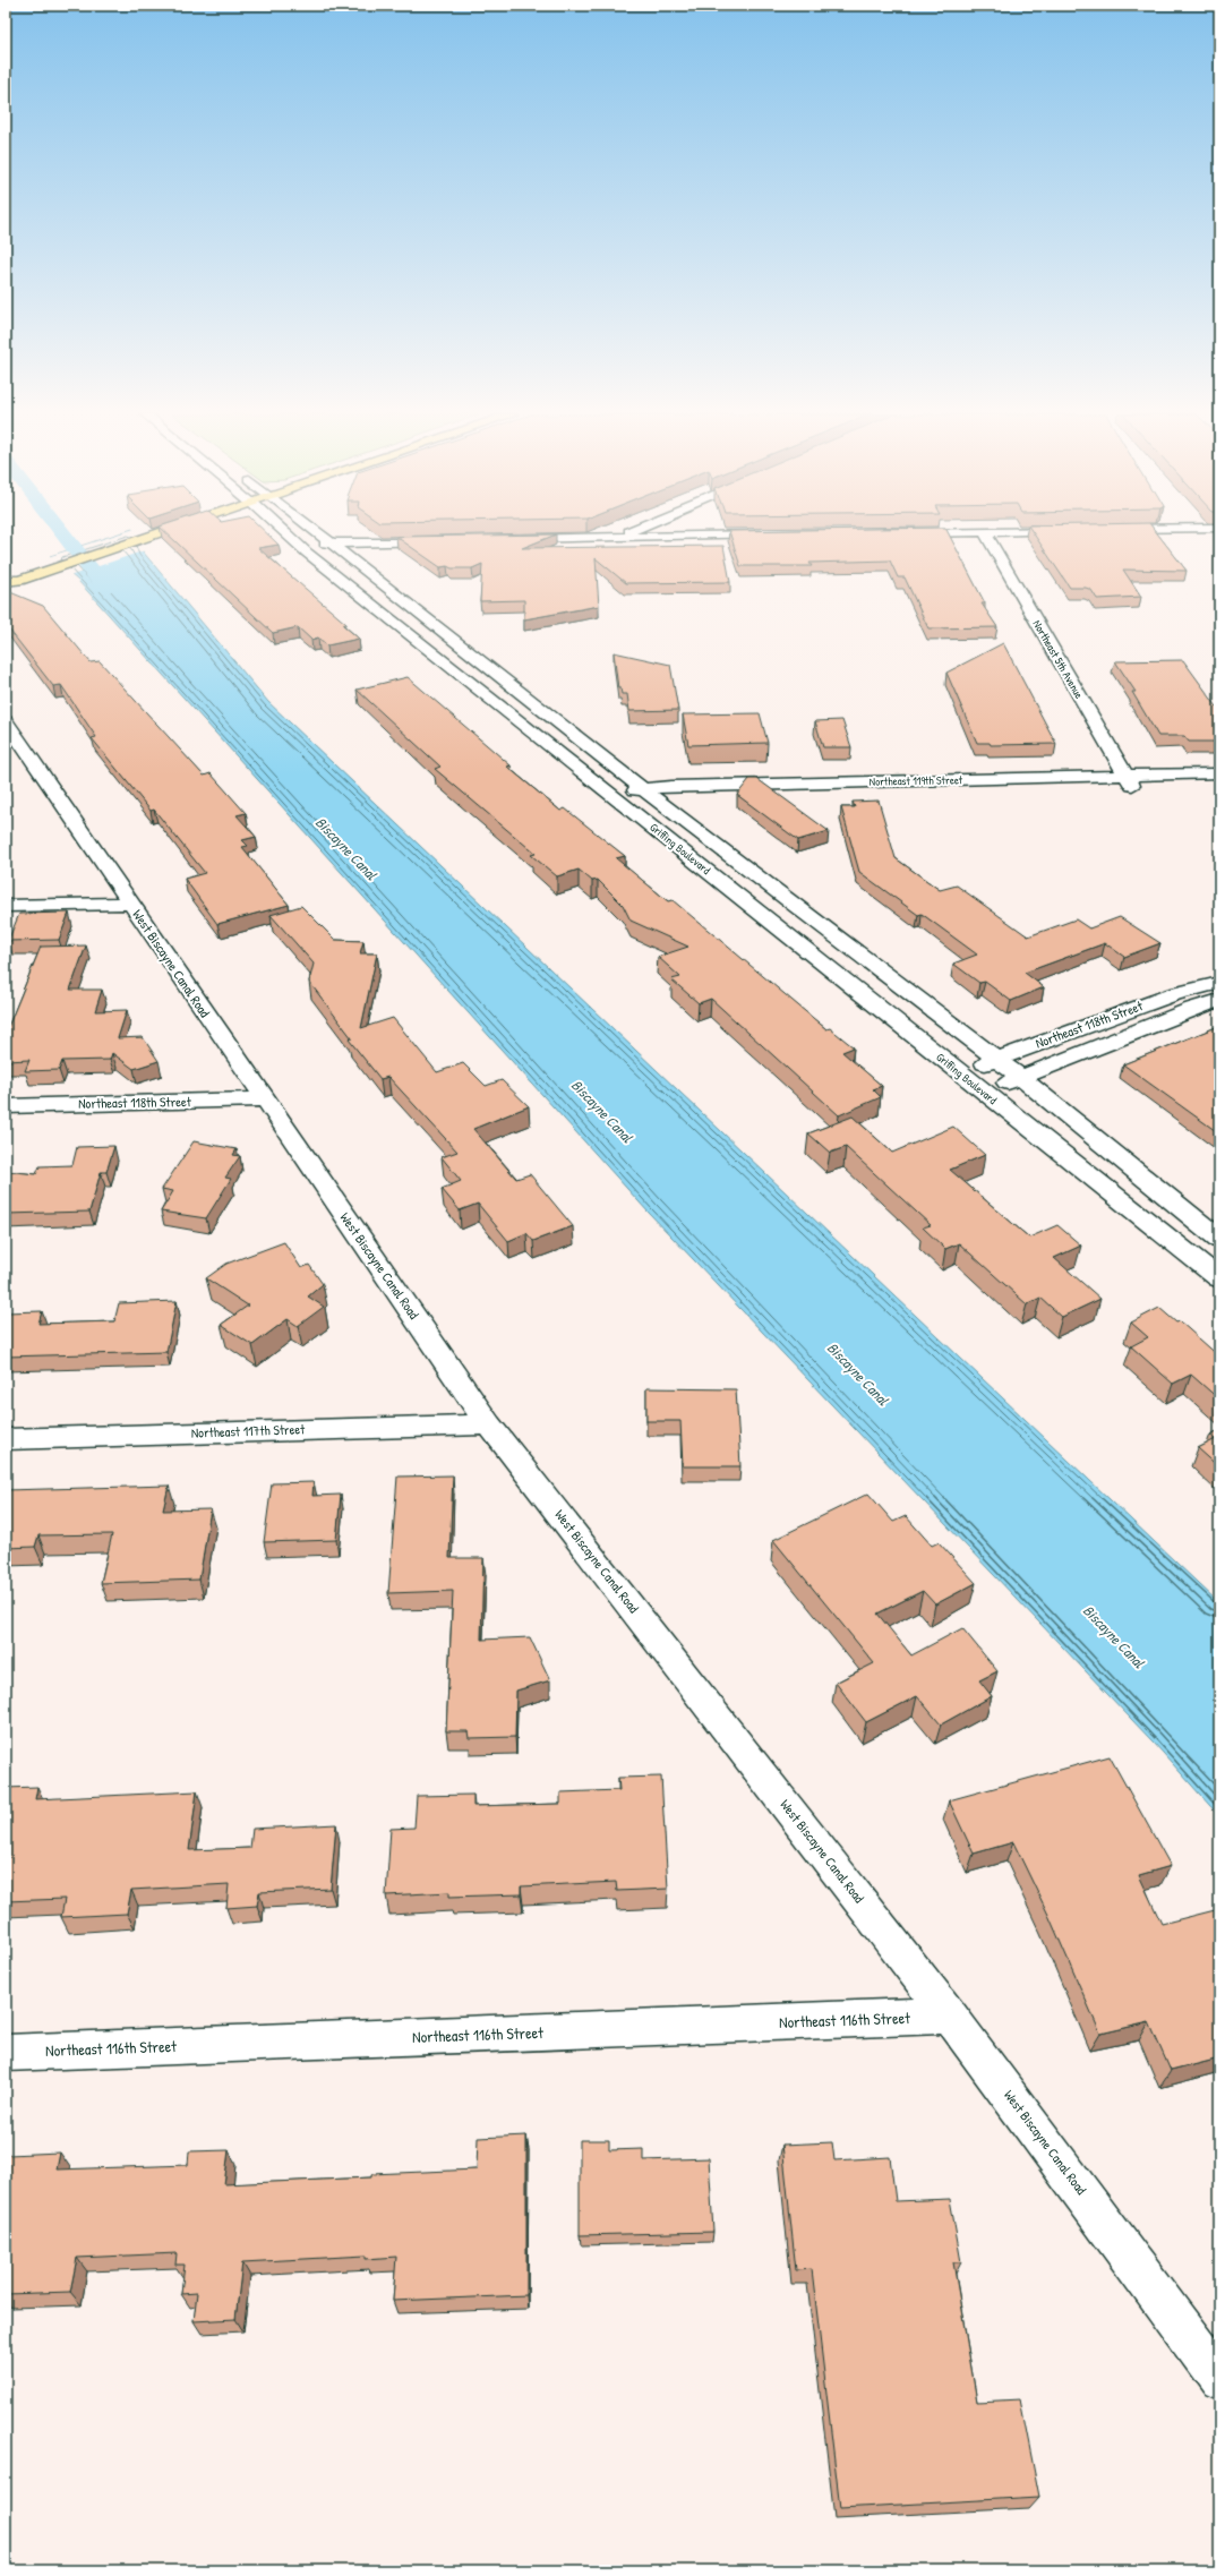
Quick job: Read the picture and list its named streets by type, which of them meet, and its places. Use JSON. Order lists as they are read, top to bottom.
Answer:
{
  "streets": {
    "street": [
      "Northeast 5th Avenue",
      "Northeast 119th Street",
      "Griffing Boulevard",
      "West Biscayne Canal Road",
      "Northeast 118th Street",
      "Northeast 117th Street",
      "Northeast 116th Street"
    ]
  },
  "crossings": [
    ["Northeast 5th Avenue", "Northeast 119th Street"],
    ["Northeast 119th Street", "Griffing Boulevard"],
    ["Griffing Boulevard", "Northeast 118th Street"],
    ["West Biscayne Canal Road", "Northeast 118th Street"],
    ["West Biscayne Canal Road", "Northeast 117th Street"],
    ["West Biscayne Canal Road", "Northeast 116th Street"]
  ],
  "water": ["Biscayne Canal"]
}
